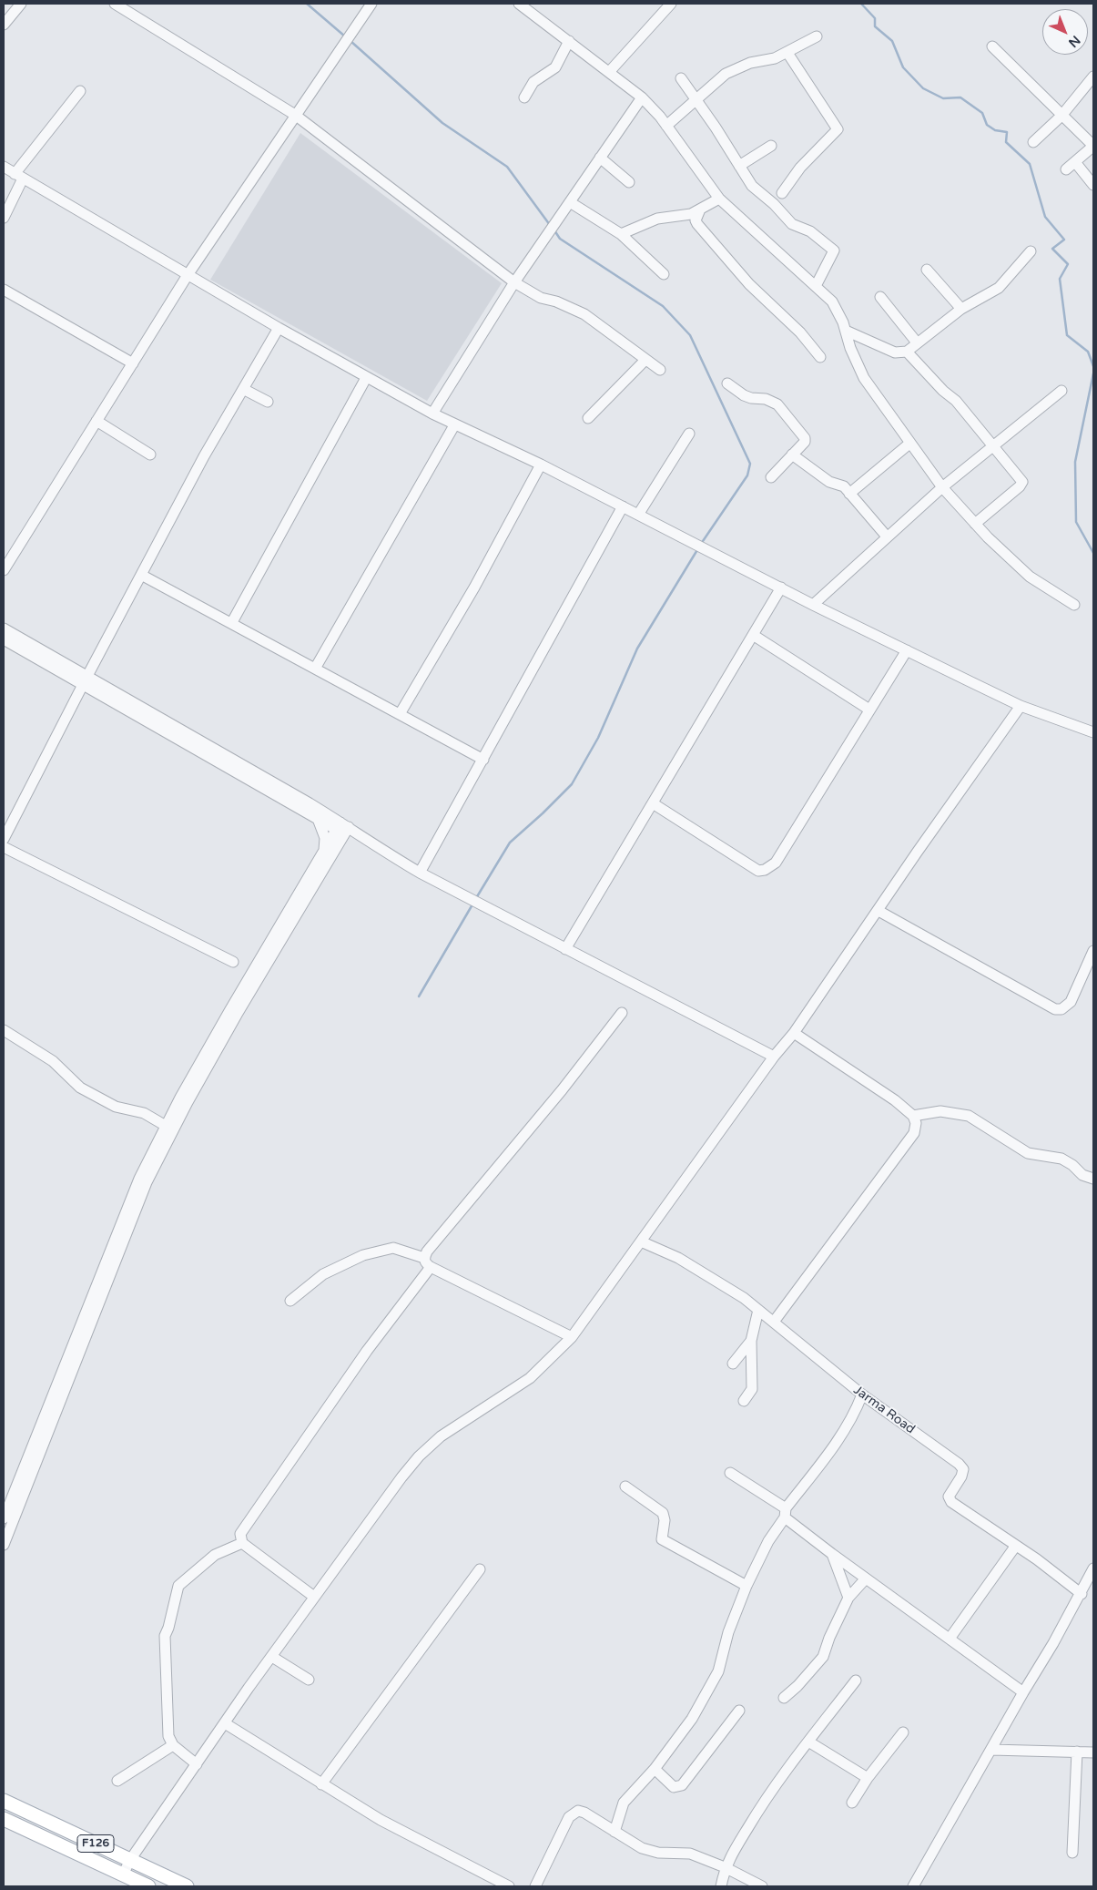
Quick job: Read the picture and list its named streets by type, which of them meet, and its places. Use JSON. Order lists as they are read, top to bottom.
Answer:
{
  "streets": {
    "main road": ["F126"],
    "street": ["Jarma Road"]
  },
  "north": "bottom right"
}
